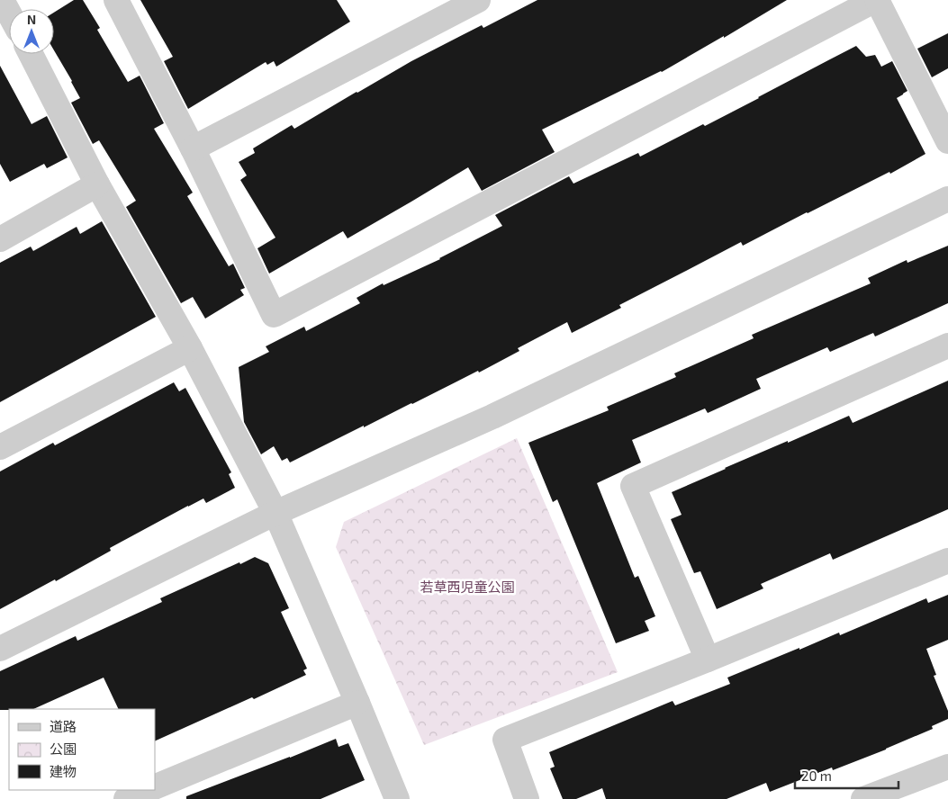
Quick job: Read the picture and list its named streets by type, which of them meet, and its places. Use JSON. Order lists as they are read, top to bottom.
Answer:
{
  "parks": ["若草西児童公園"],
  "legend": ["道路", "公園", "建物"],
  "scale_bar": "20 m",
  "north": "top"
}
